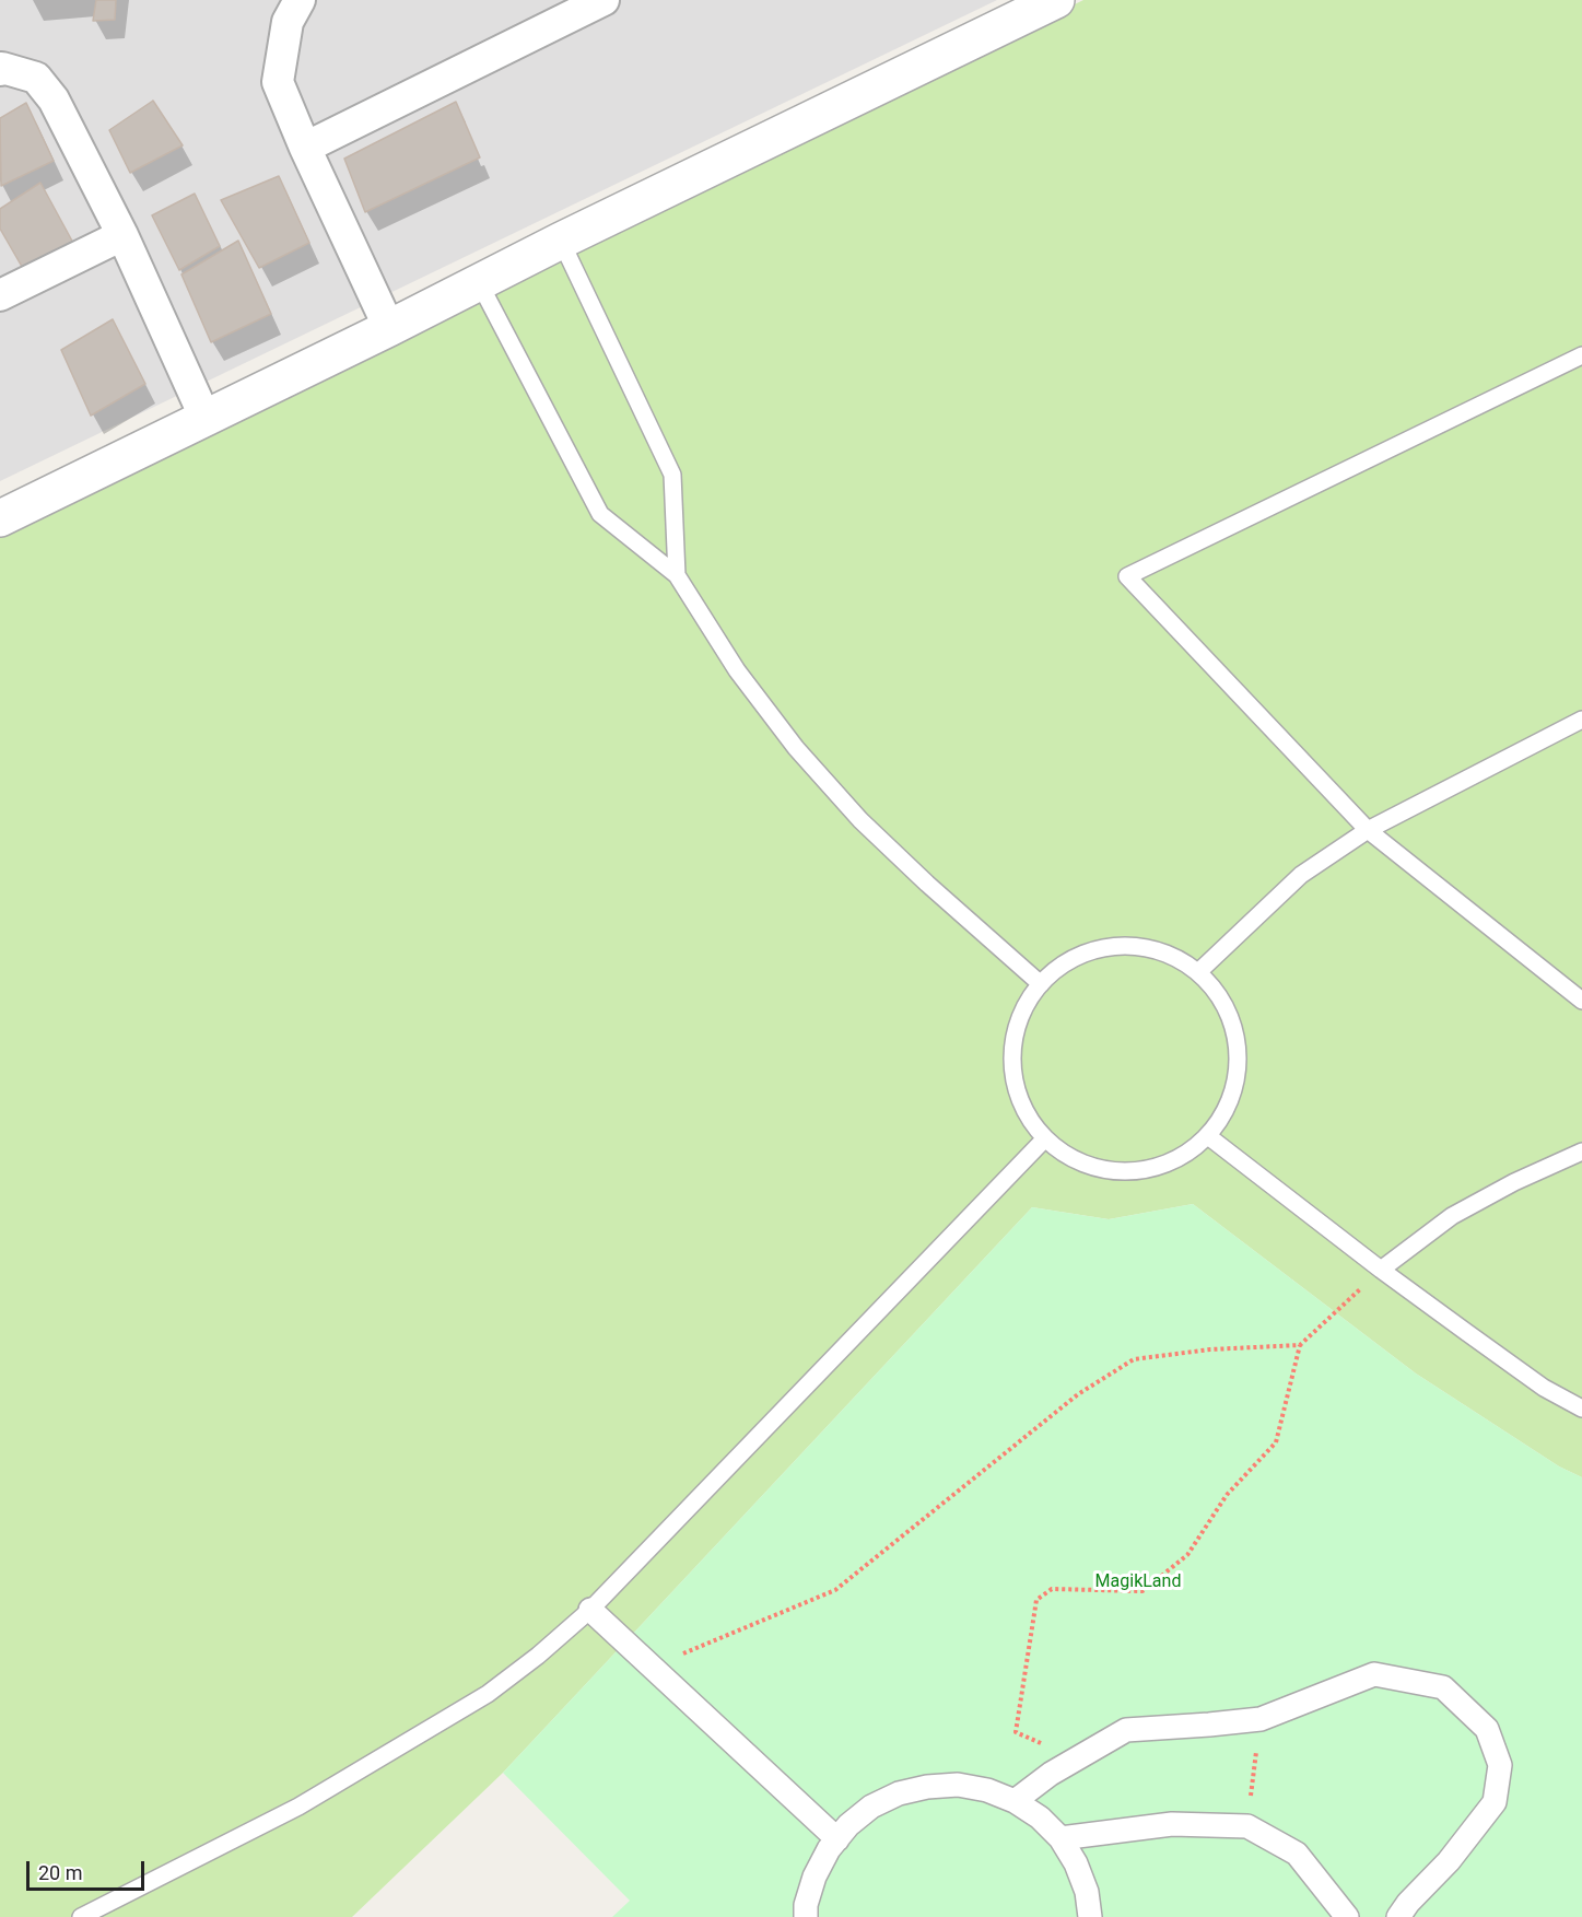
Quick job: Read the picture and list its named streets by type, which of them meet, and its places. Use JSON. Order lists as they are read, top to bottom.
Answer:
{
  "parks": ["MagikLand"],
  "scale_bar": "20 m"
}
